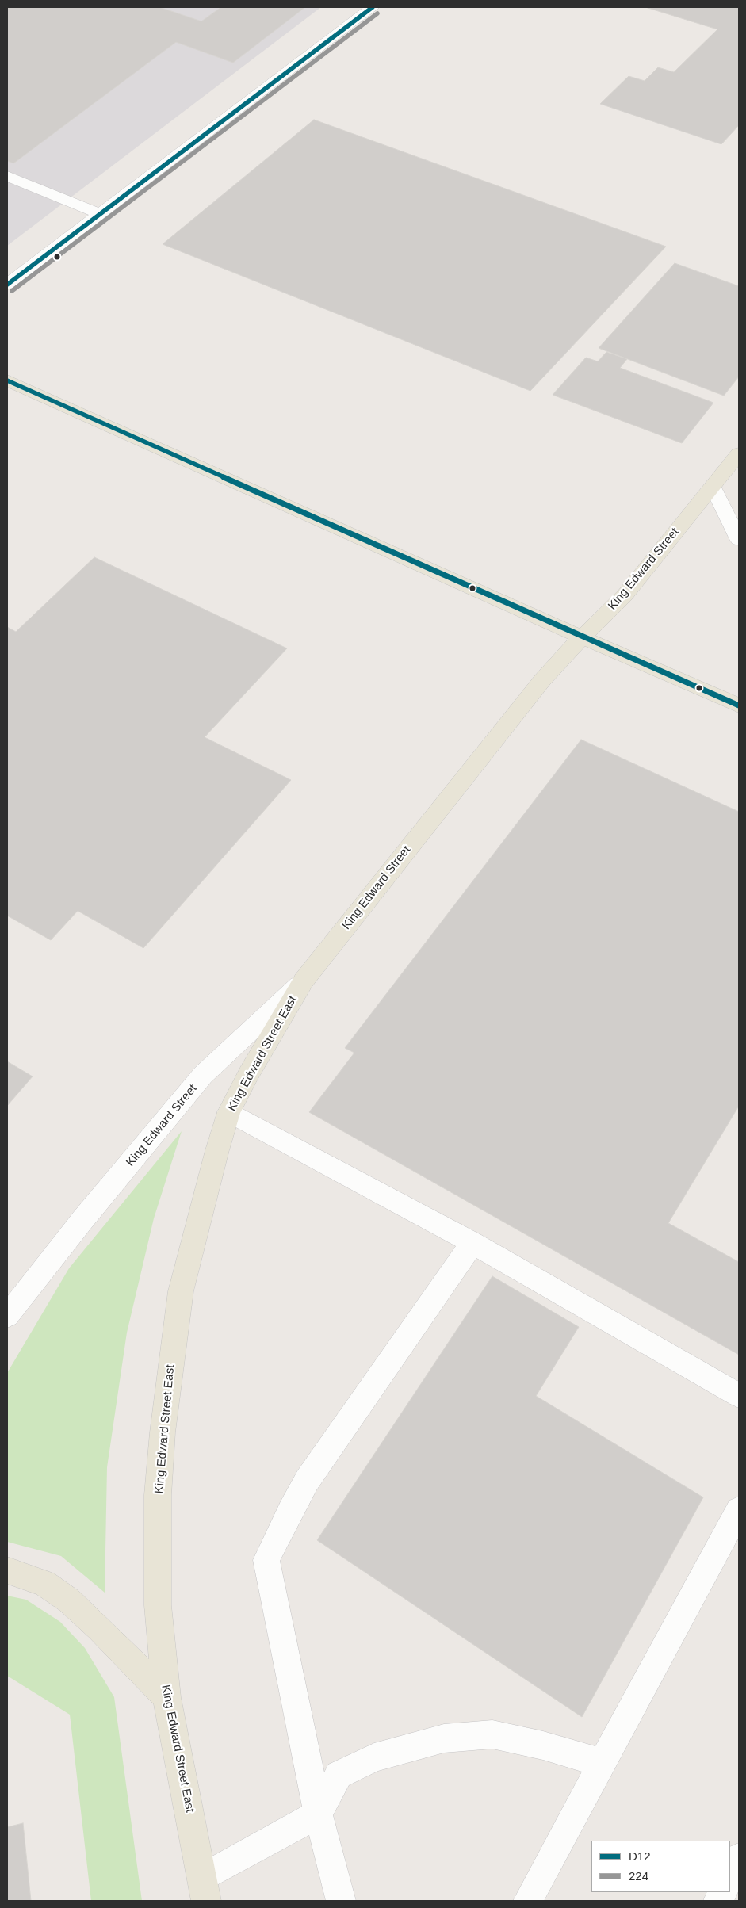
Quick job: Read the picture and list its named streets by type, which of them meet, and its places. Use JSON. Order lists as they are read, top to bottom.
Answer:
{
  "streets": {
    "main road": ["King Edward Street", "King Edward Street East"]
  },
  "crossings": [
    ["King Edward Street", "King Edward Street East"]
  ],
  "lines": ["transit line D12", "transit line 224"],
  "legend": ["D12", "224"]
}
